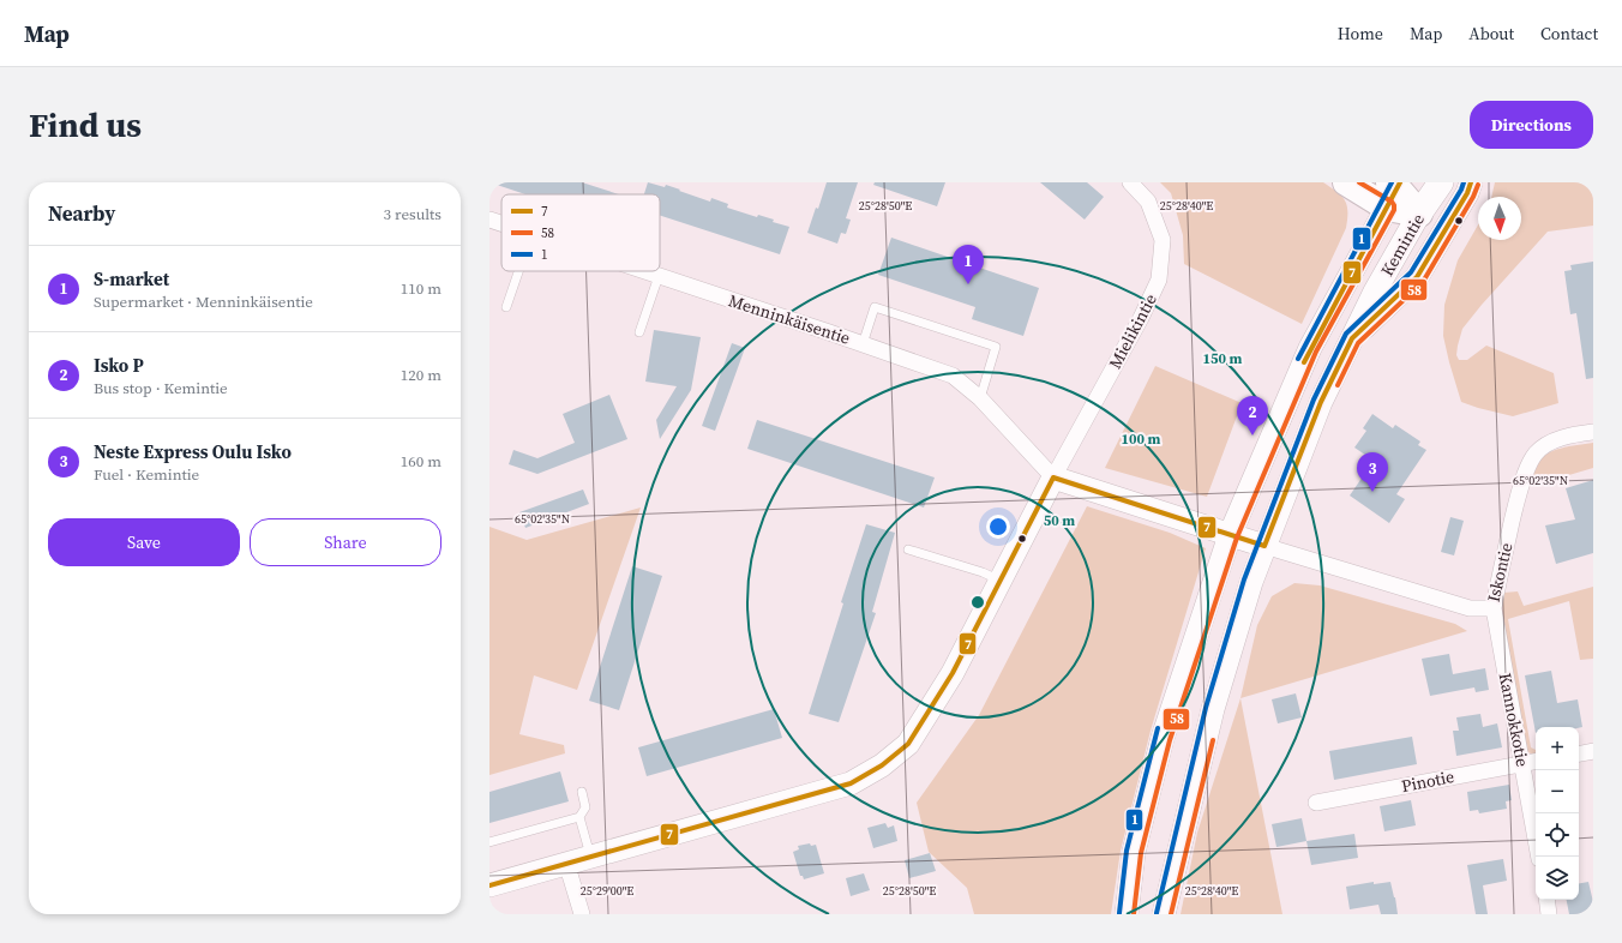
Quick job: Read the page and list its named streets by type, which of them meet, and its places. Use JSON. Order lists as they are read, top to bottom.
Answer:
{
  "streets": {
    "main road": ["Kemintie"],
    "street": [
      "Menninkäisentie",
      "Mielikintie",
      "Iskontie",
      "Kannokkotie",
      "Pinotie"
    ]
  },
  "crossings": [
    ["Kemintie", "Iskontie"],
    ["Menninkäisentie", "Mielikintie"],
    ["Iskontie", "Kannokkotie"],
    ["Kannokkotie", "Pinotie"]
  ],
  "lines": ["transit line 7", "transit line 58", "transit line 1"],
  "legend": ["7", "58", "1"],
  "north": "bottom",
  "page": {
    "header": "Map",
    "nav": [
      "Home",
      "Map",
      "About",
      "Contact"
    ],
    "buttons": [
      "Directions",
      ["Save", "Share"]
    ],
    "title": "Find us",
    "heading": ["Nearby", "3 results"],
    "list": [
      {
        "mark": "1",
        "name": "S-market",
        "note": "Supermarket · Menninkäisentie",
        "value": "110 m"
      },
      {
        "mark": "2",
        "name": "Isko P",
        "note": "Bus stop · Kemintie",
        "value": "120 m"
      },
      {
        "mark": "3",
        "name": "Neste Express Oulu Isko",
        "note": "Fuel · Kemintie",
        "value": "160 m"
      }
    ],
    "pins": ["1", "2", "3"],
    "map_buttons": ["+", "−"]
  },
  "coordinates": [
    "25°28'50\"E",
    "25°28'40\"E",
    "65°02'35\"N",
    "25°29'00\"E"
  ],
  "rings": ["150 m", "100 m", "50 m"]
}
